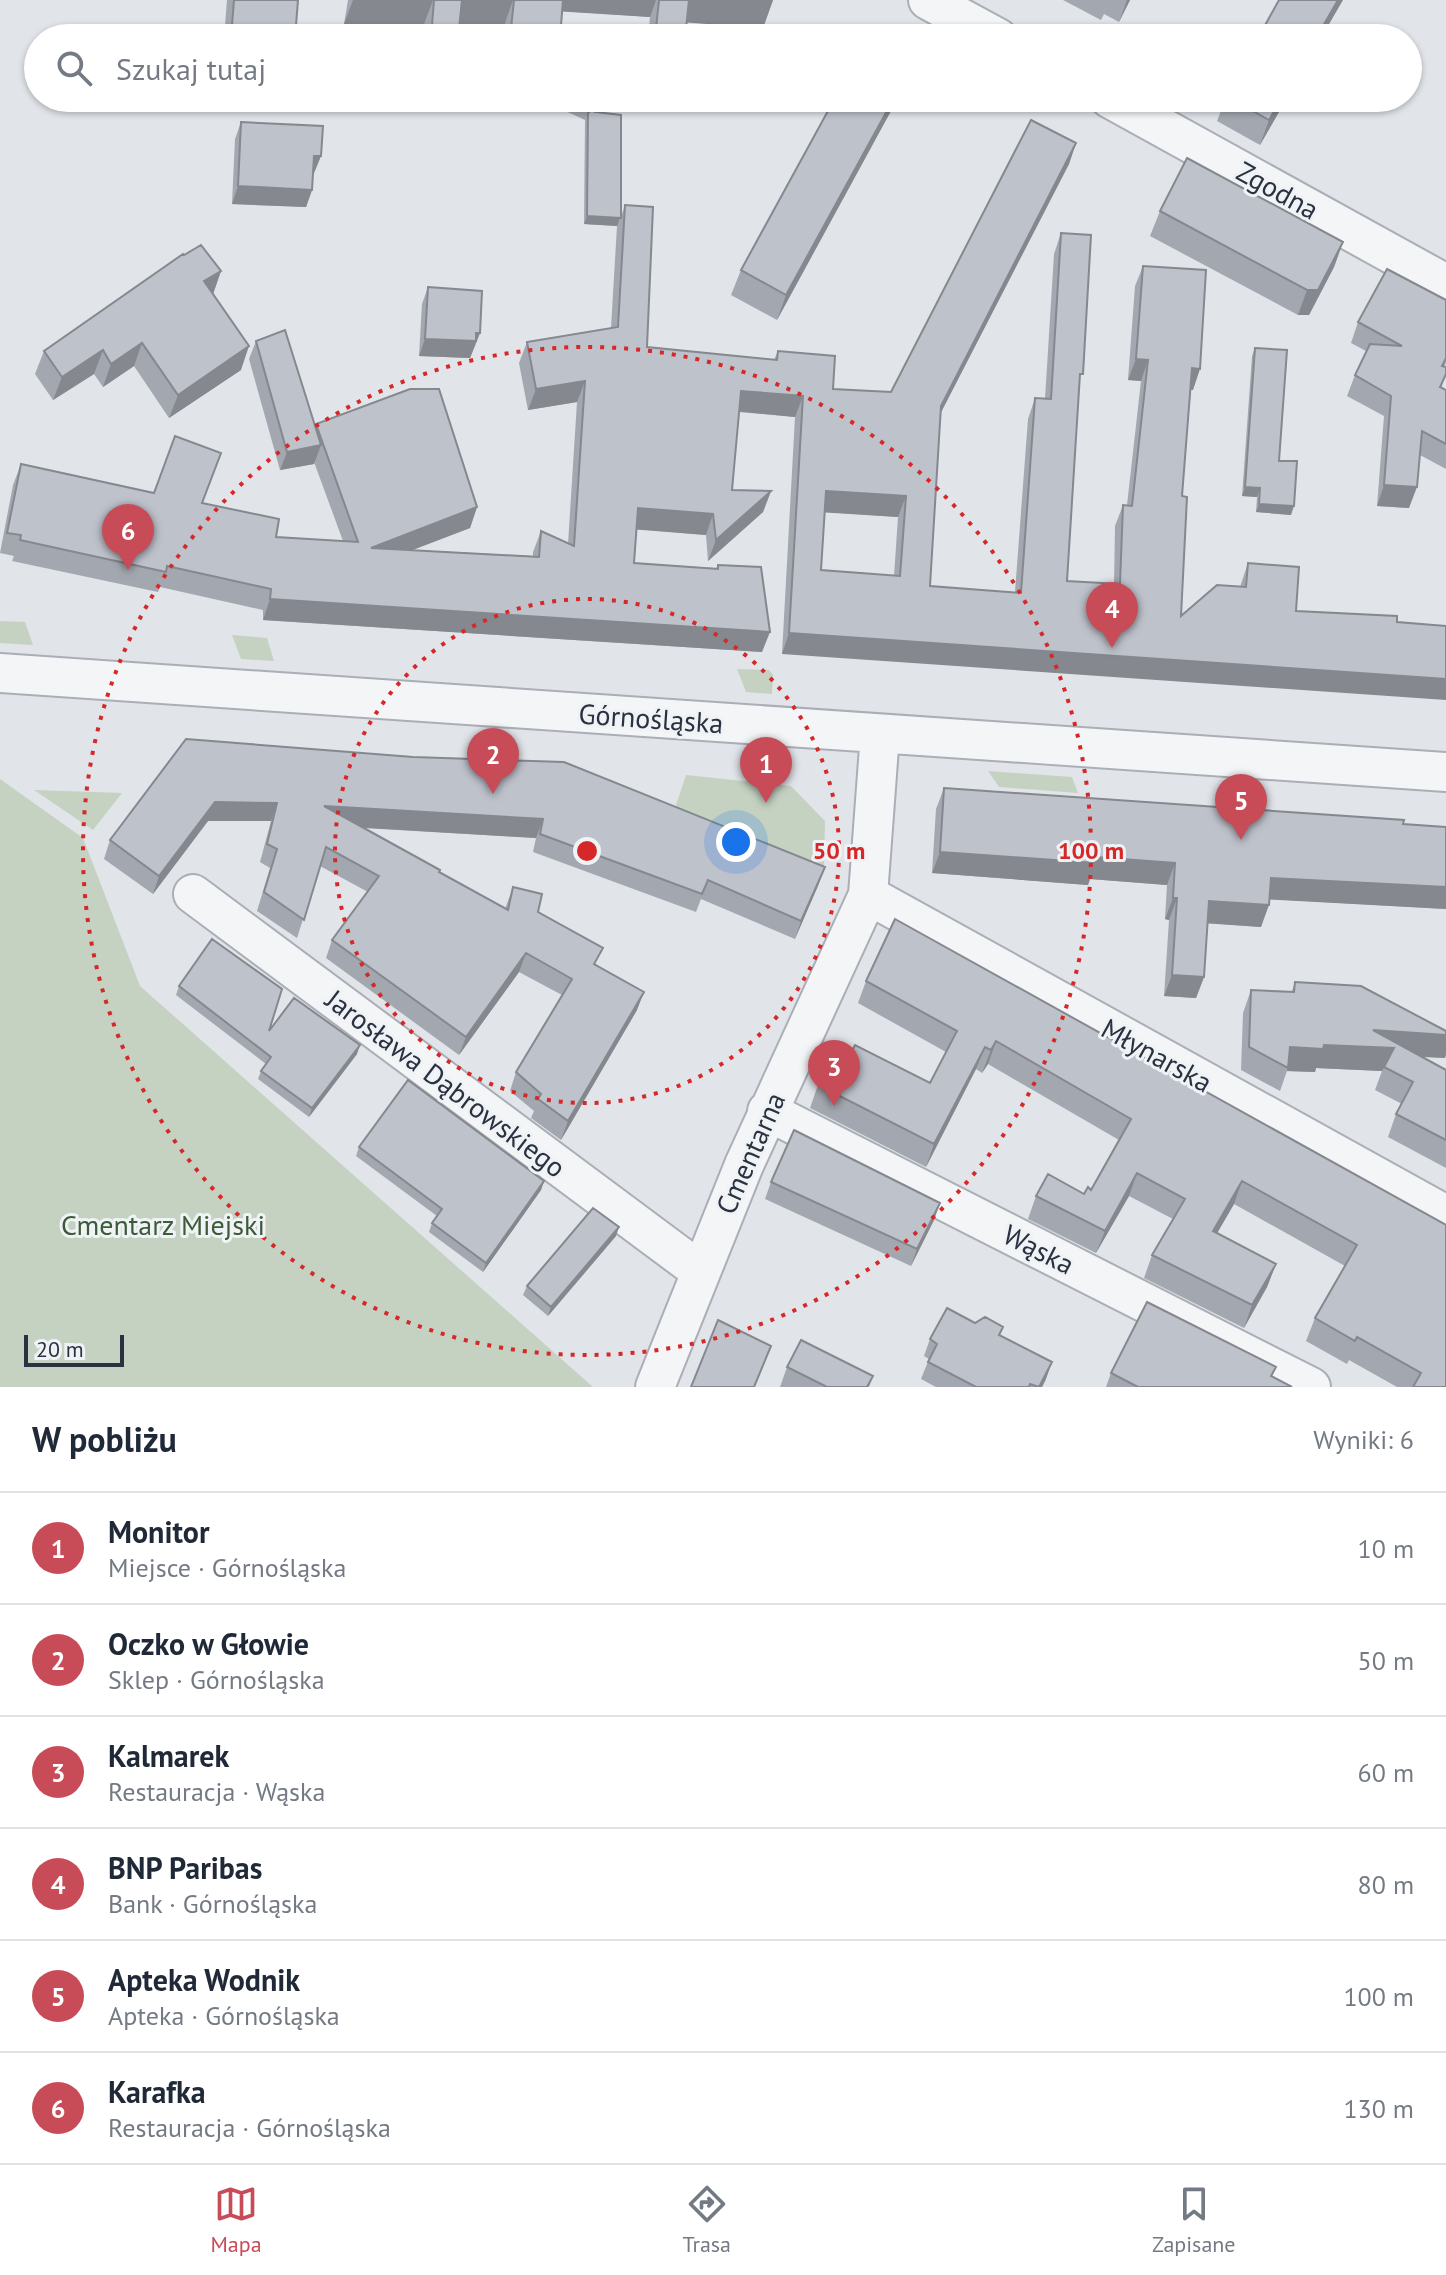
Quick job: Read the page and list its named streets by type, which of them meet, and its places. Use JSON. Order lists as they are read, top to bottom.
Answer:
{
  "streets": {
    "street": [
      "Zgodna",
      "Górnośląska",
      "Młynarska",
      "Jarosława Dąbrowskiego",
      "Cmentarna",
      "Wąska"
    ]
  },
  "crossings": [
    ["Górnośląska", "Cmentarna"],
    ["Młynarska", "Cmentarna"],
    ["Jarosława Dąbrowskiego", "Cmentarna"],
    ["Cmentarna", "Wąska"]
  ],
  "parks": ["Cmentarz Miejski"],
  "scale_bar": "20 m",
  "page": {
    "search": "Szukaj tutaj",
    "pins": [
      "6",
      "4",
      "2",
      "1",
      "5",
      "3"
    ],
    "scale": "20 m",
    "heading": ["W pobliżu", "Wyniki: 6"],
    "list": [
      {
        "mark": "1",
        "name": "Monitor",
        "note": "Miejsce · Górnośląska",
        "value": "10 m"
      },
      {
        "mark": "2",
        "name": "Oczko w Głowie",
        "note": "Sklep · Górnośląska",
        "value": "50 m"
      },
      {
        "mark": "3",
        "name": "Kalmarek",
        "note": "Restauracja · Wąska",
        "value": "60 m"
      },
      {
        "mark": "4",
        "name": "BNP Paribas",
        "note": "Bank · Górnośląska",
        "value": "80 m"
      },
      {
        "mark": "5",
        "name": "Apteka Wodnik",
        "note": "Apteka · Górnośląska",
        "value": "100 m"
      },
      {
        "mark": "6",
        "name": "Karafka",
        "note": "Restauracja · Górnośląska",
        "value": "130 m"
      }
    ],
    "nav": ["Mapa", "Trasa", "Zapisane"]
  },
  "rings": ["50 m", "100 m"]
}
